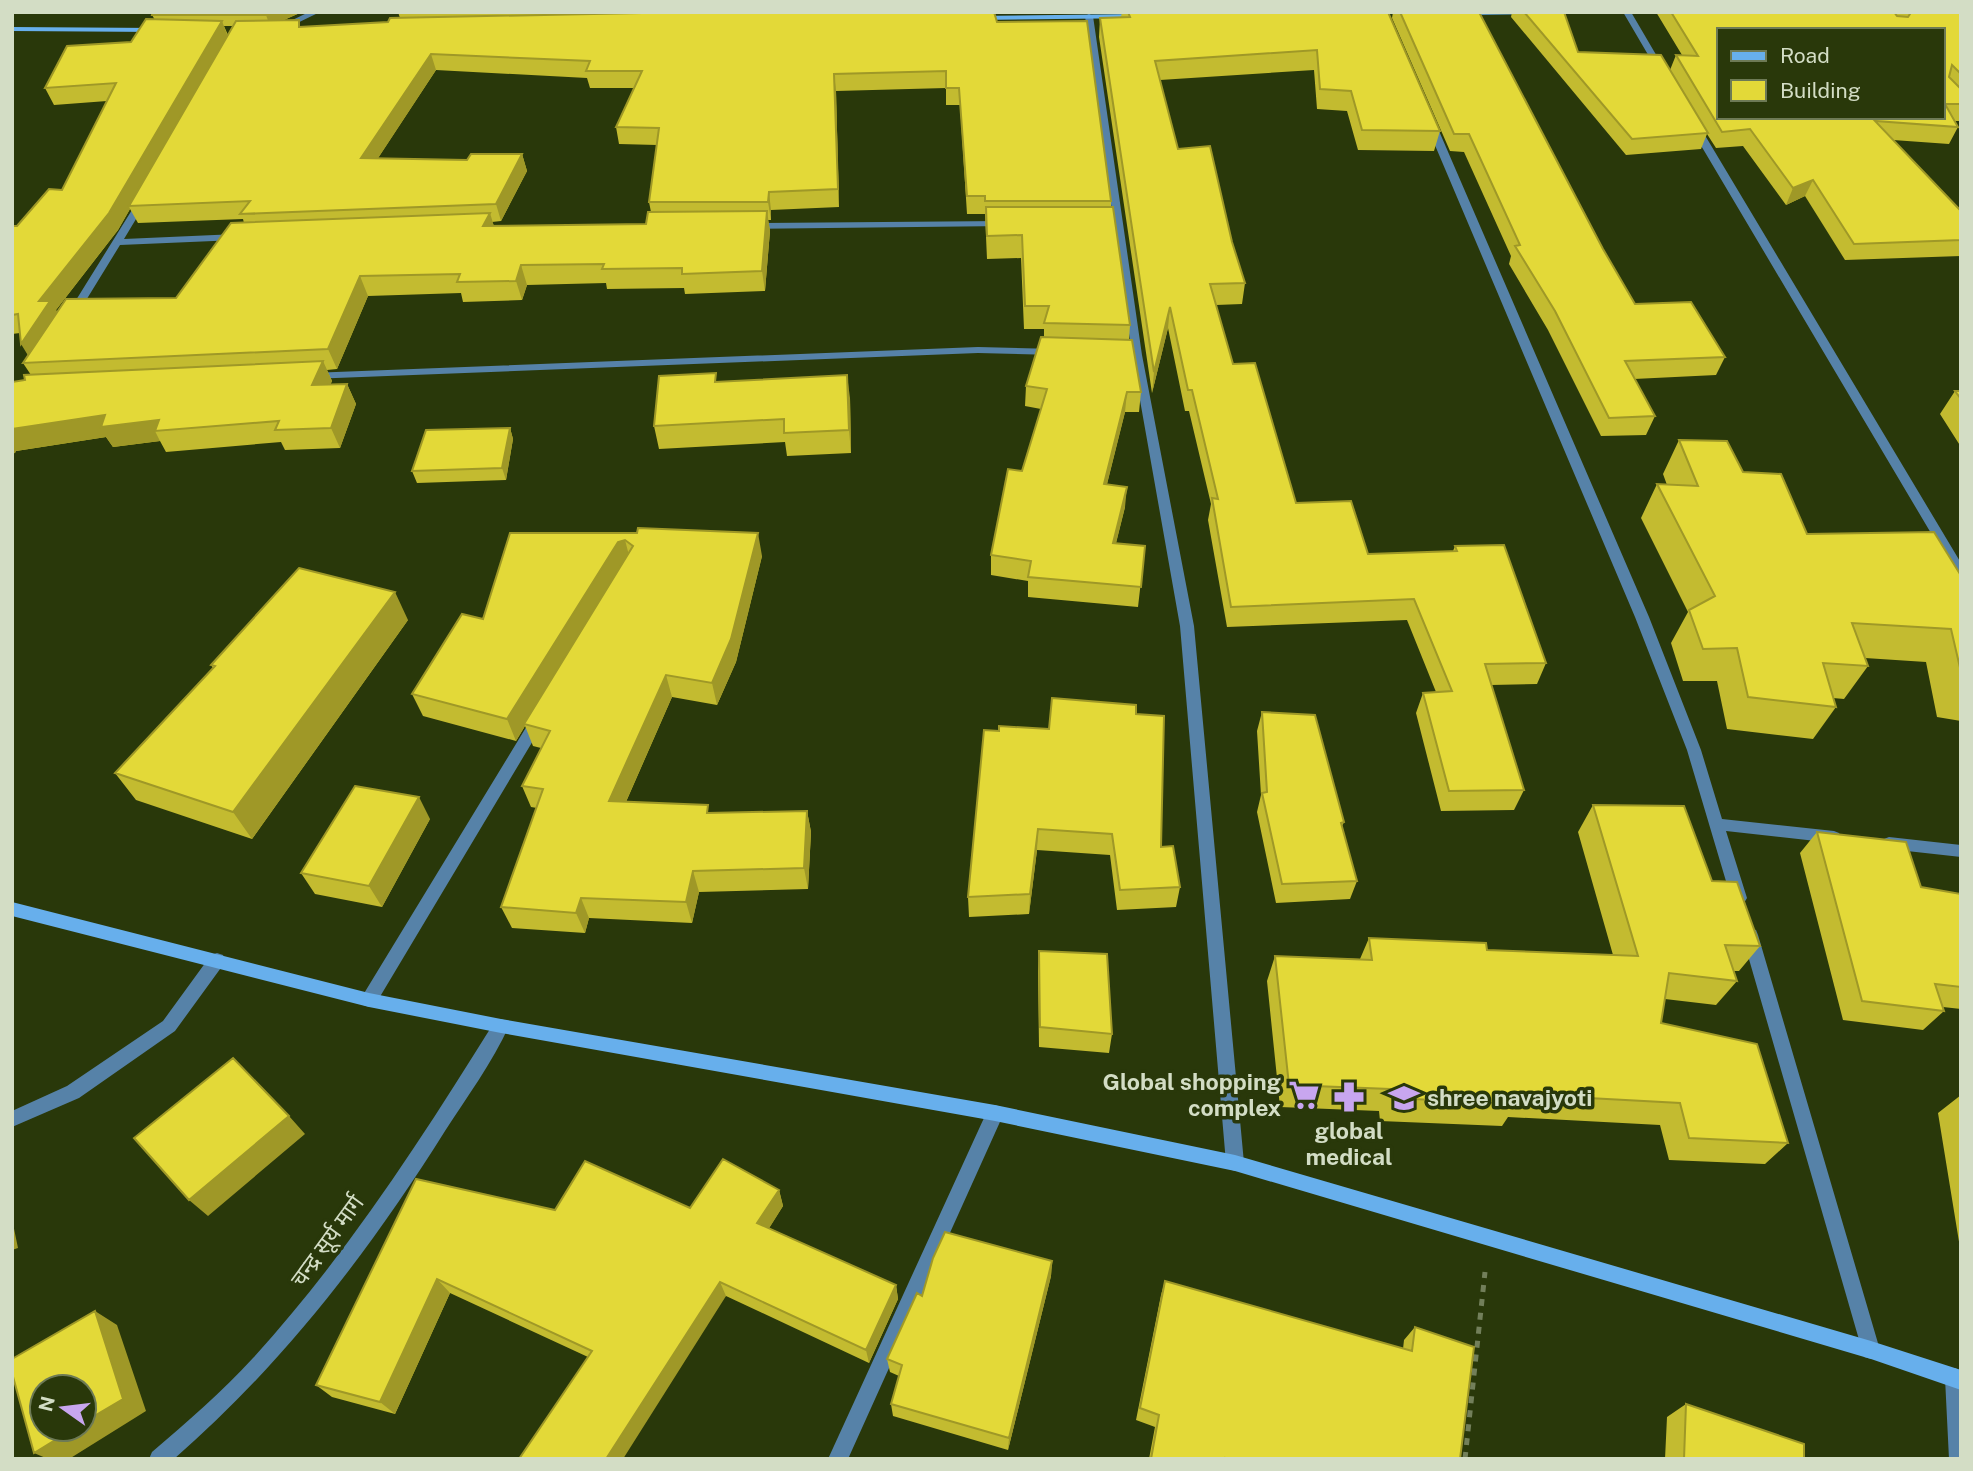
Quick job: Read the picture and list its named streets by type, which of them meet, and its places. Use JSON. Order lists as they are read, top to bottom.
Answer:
{
  "streets": {
    "street": ["चन्द्र सूर्य मार्ग"]
  },
  "places": {
    "supermarket": ["Global shopping complex"],
    "pharmacy": ["global medical"],
    "school or university": ["shree navajyoti"]
  },
  "legend": ["Road", "Building"],
  "north": "left"
}
